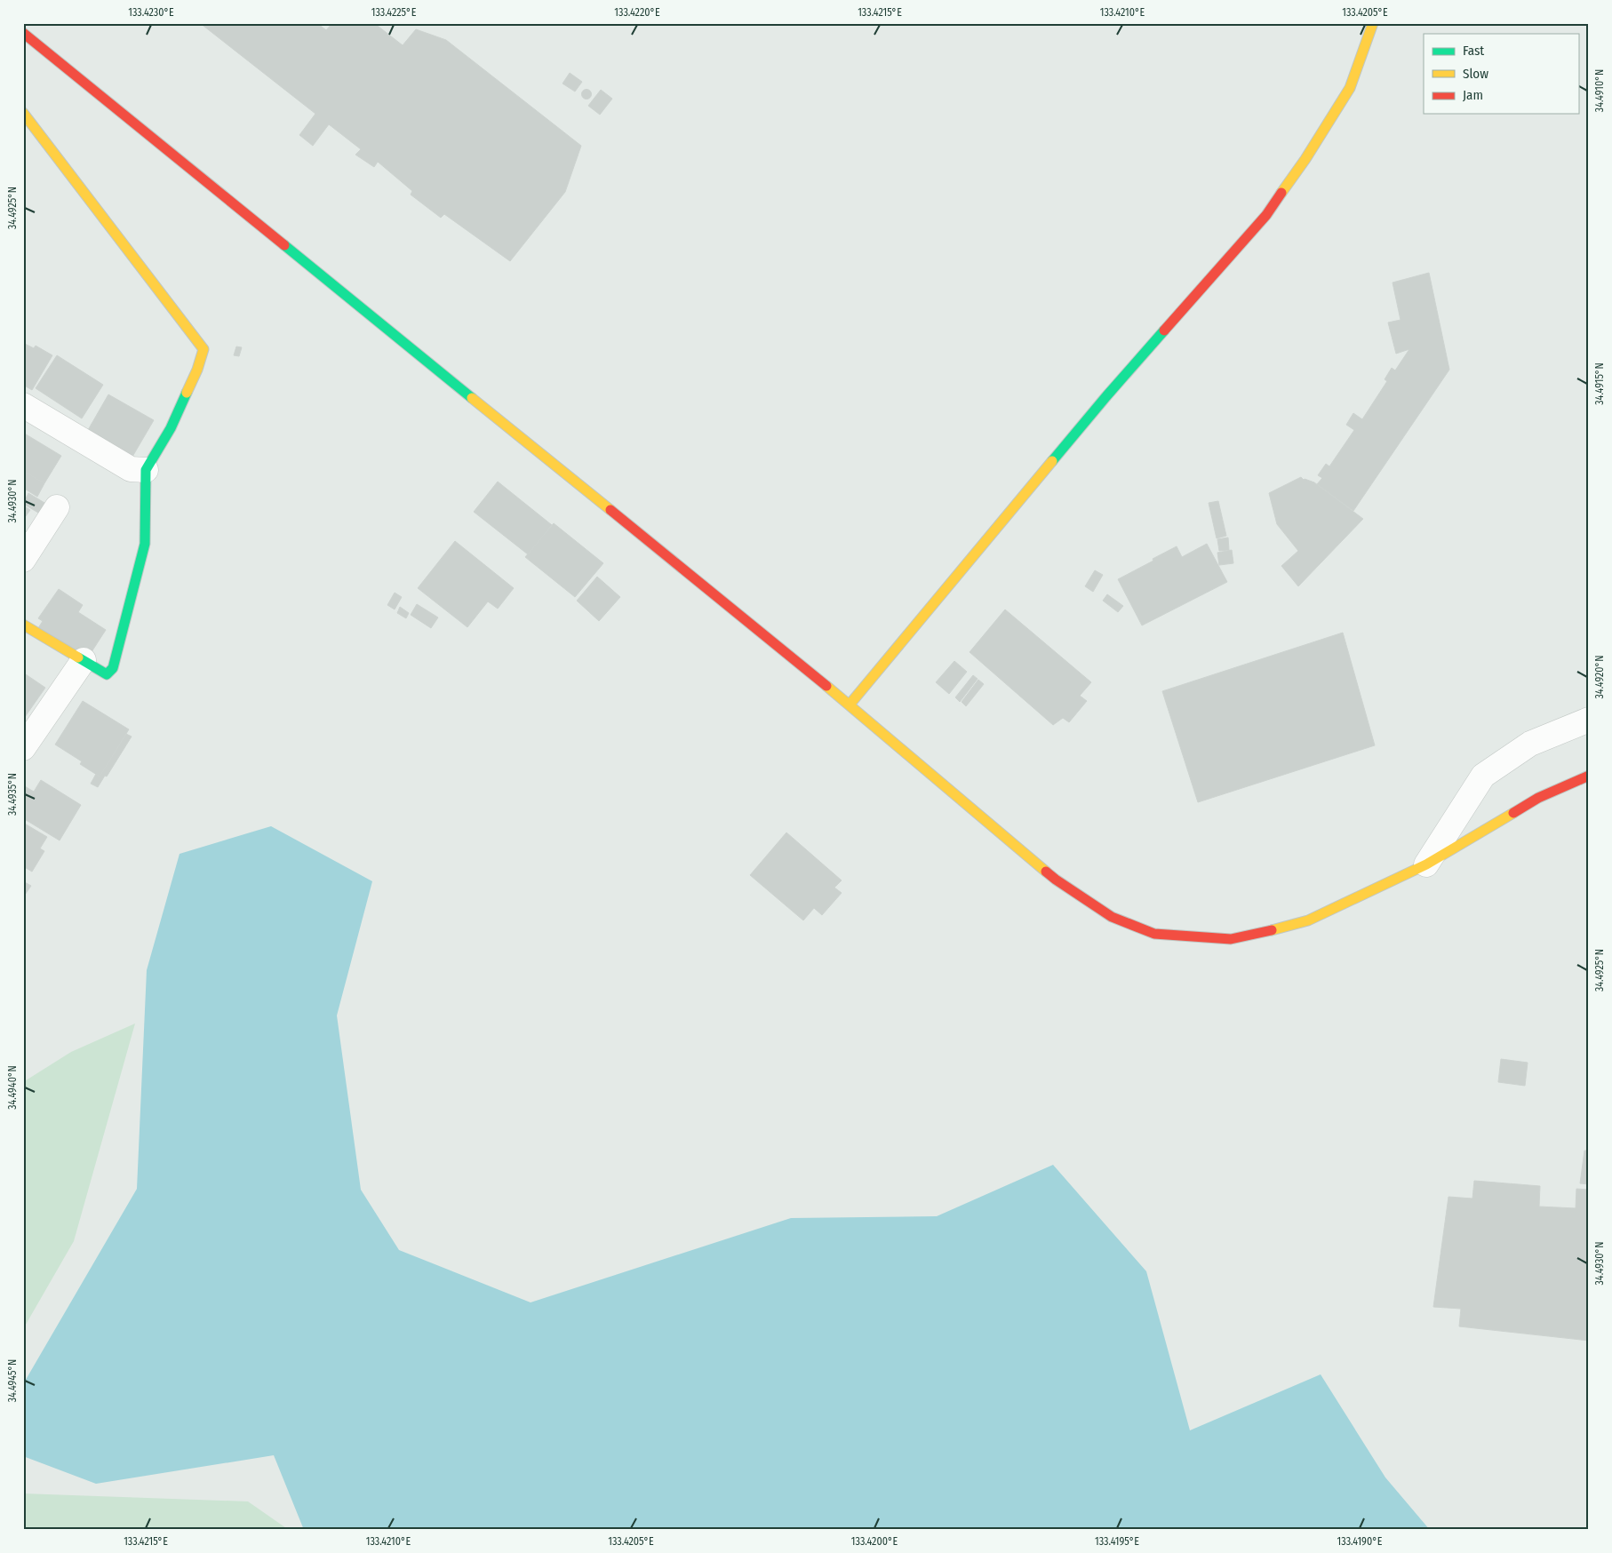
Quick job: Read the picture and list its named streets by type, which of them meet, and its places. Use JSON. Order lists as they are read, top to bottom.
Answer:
{
  "legend": ["Fast", "Slow", "Jam"],
  "coordinates": [
    "133.4230°E",
    "133.4225°E",
    "133.4220°E",
    "133.4215°E",
    "133.4210°E",
    "133.4205°E",
    "34.4910°N",
    "34.4925°N",
    "34.4915°N",
    "34.4930°N",
    "34.4920°N",
    "34.4935°N",
    "34.4940°N",
    "34.4945°N",
    "133.4200°E",
    "133.4195°E",
    "133.4190°E"
  ]
}
